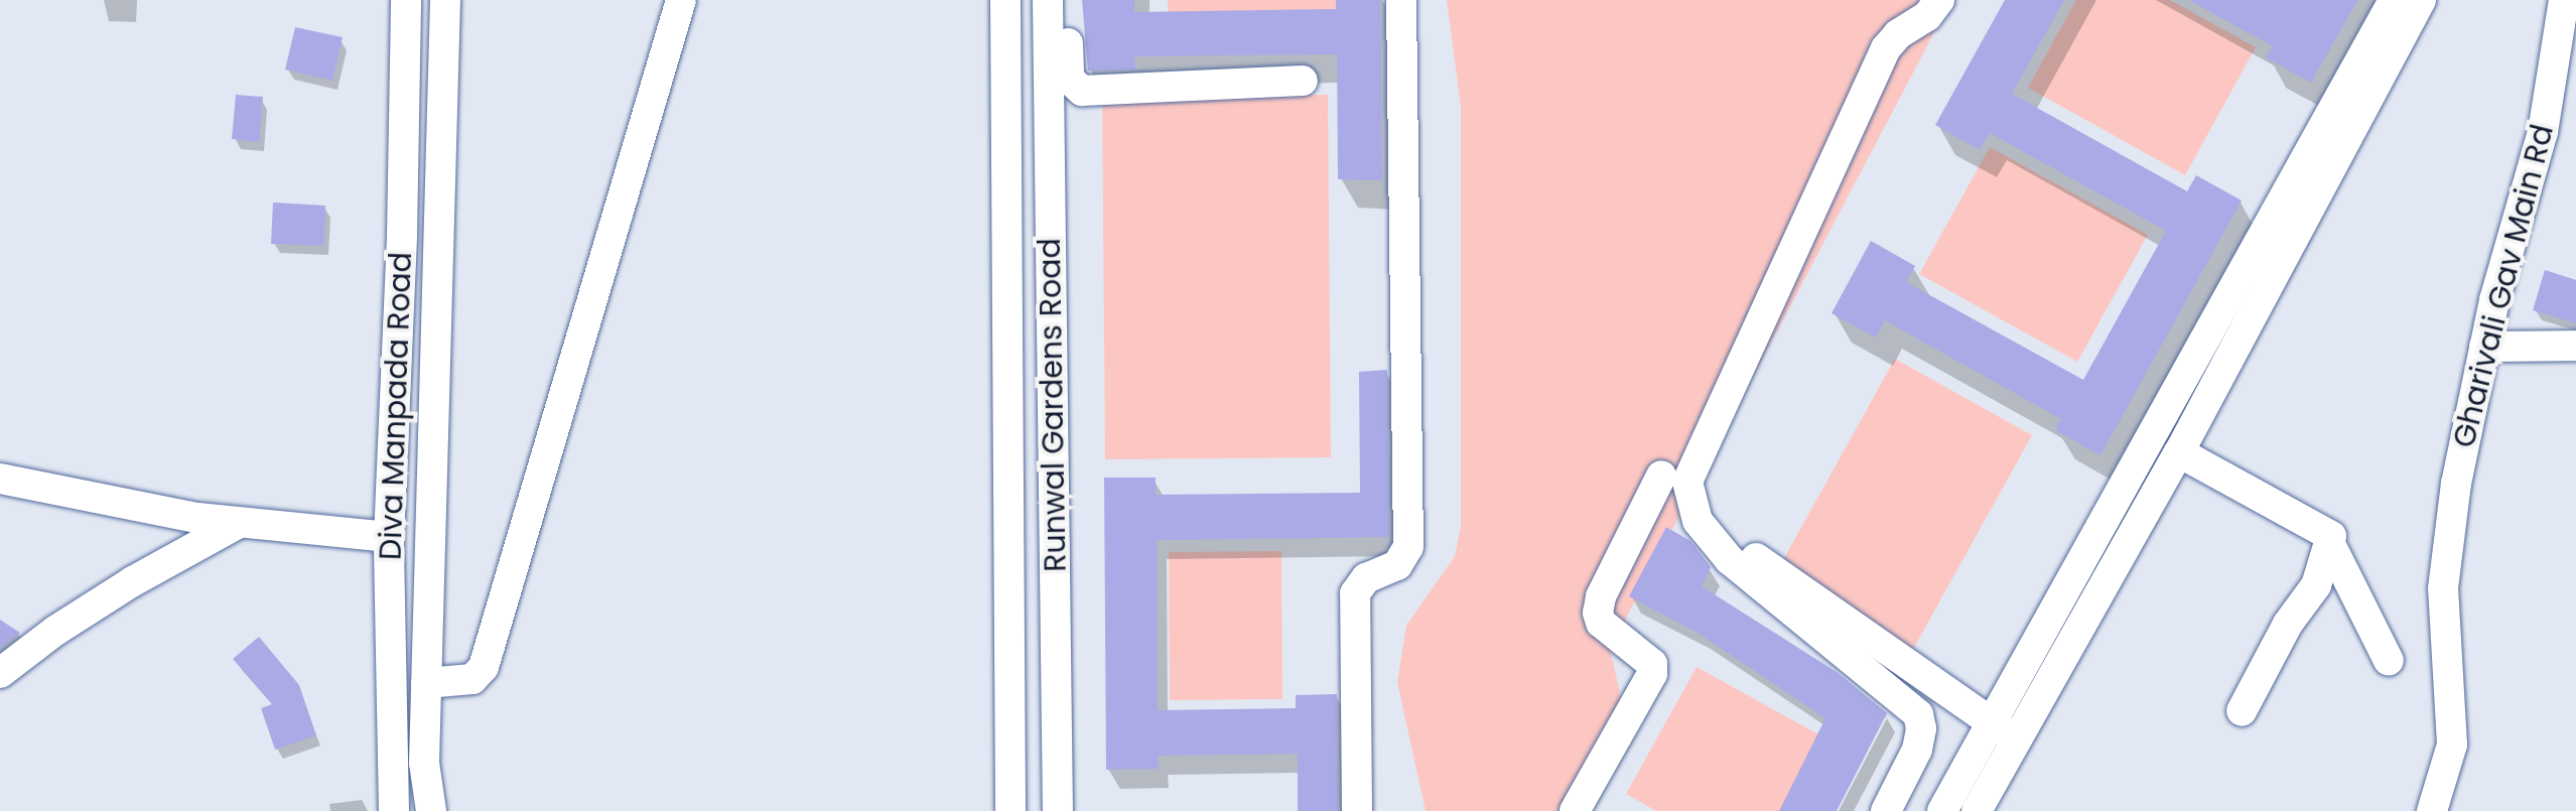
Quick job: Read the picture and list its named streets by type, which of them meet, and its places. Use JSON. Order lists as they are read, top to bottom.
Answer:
{
  "streets": {
    "street": ["Gharivali Gav Main Rd", "Runwal Gardens Road", "Diva Manpada Road"]
  }
}
